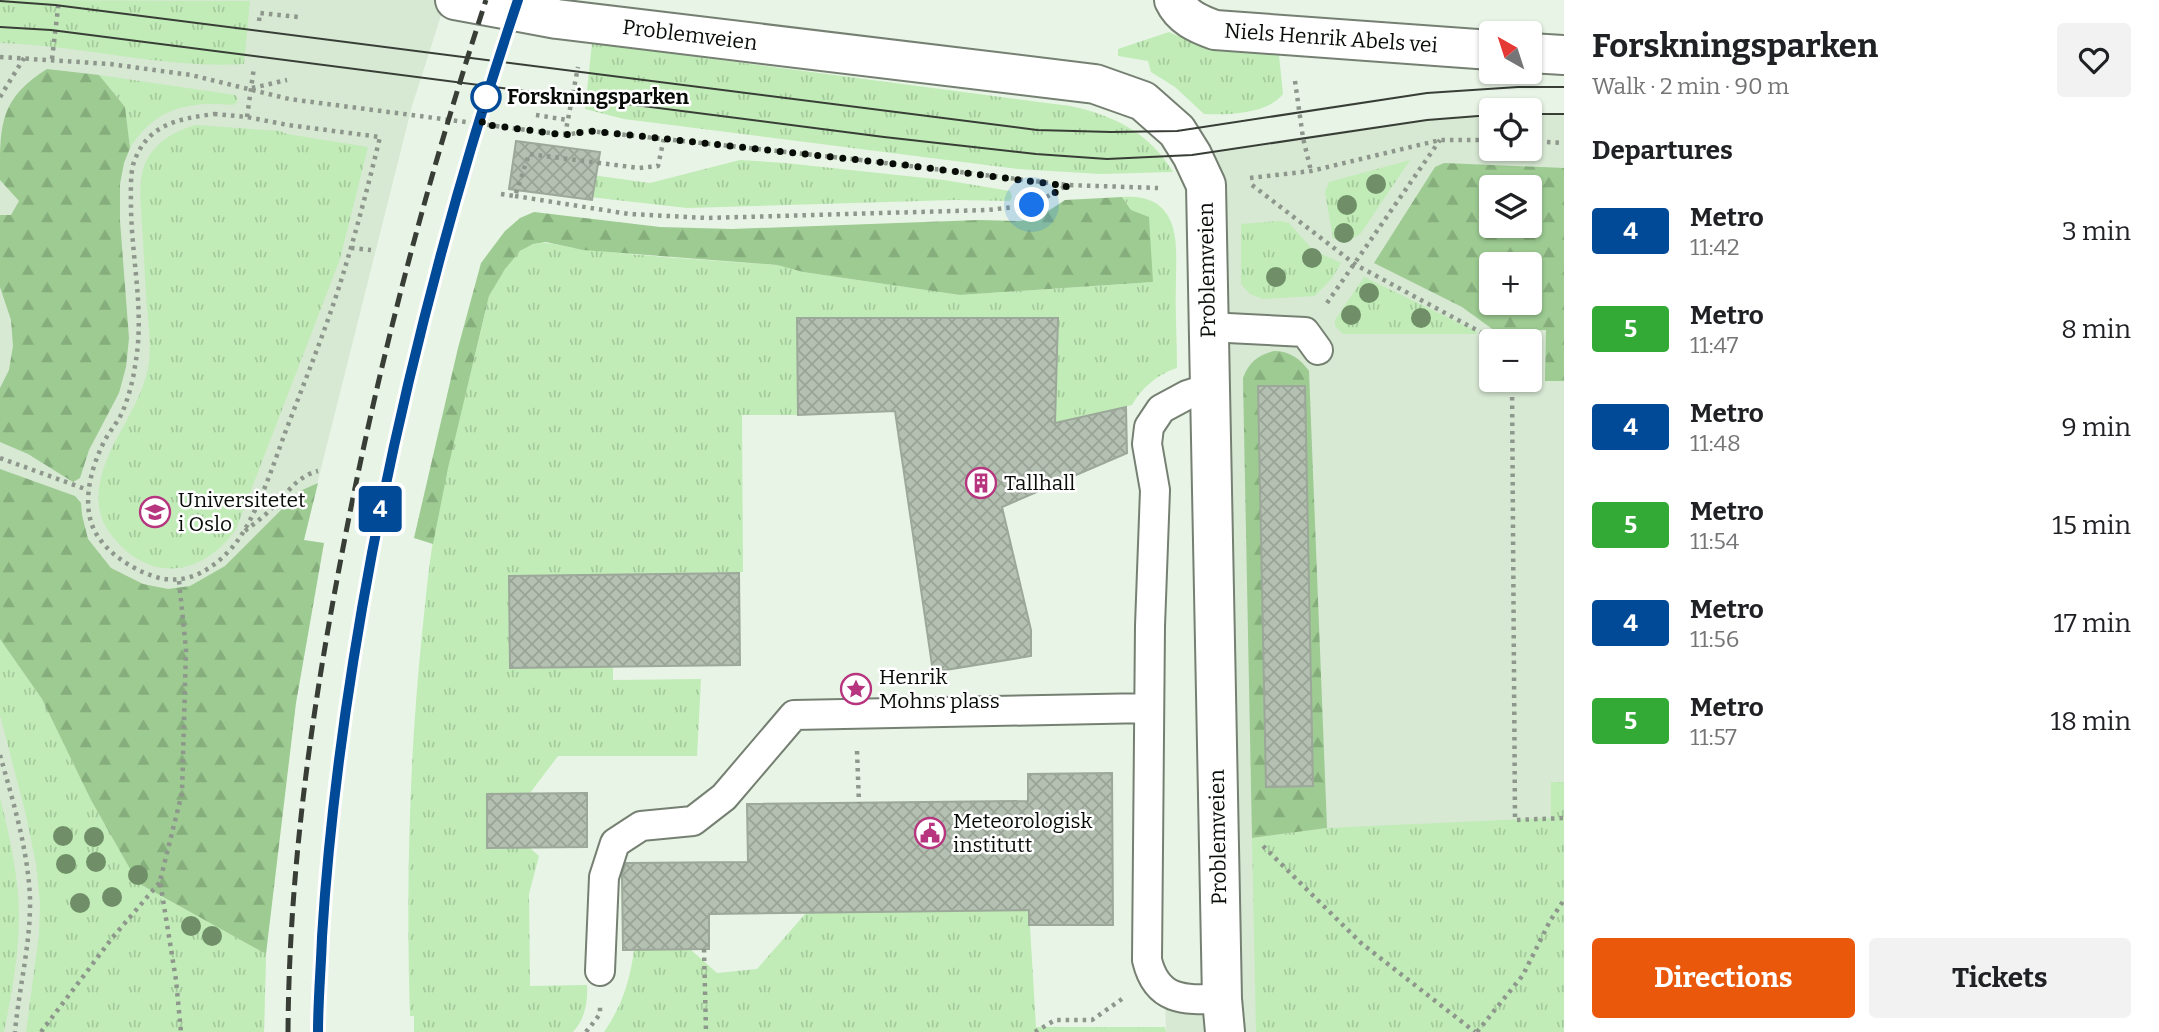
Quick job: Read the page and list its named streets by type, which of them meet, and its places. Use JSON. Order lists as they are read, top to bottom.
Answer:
{
  "streets": {
    "street": ["Problemveien", "Niels Henrik Abels vei"]
  },
  "places": {
    "other": ["Forskningsparken"],
    "building": ["Tallhall"],
    "school or university": ["Universitetet i Oslo"],
    "place": ["Henrik Mohns plass"],
    "public building": ["Meteorologisk institutt"]
  },
  "lines": ["metro line 4"],
  "north": "top left",
  "page": {
    "on_map": "4",
    "heading": [
      ["Forskningsparken", "Walk · 2 min · 90 m"],
      "Departures"
    ],
    "map_buttons": ["+", "−"],
    "list": [
      {
        "mark": "4",
        "name": "Metro",
        "note": "11:42",
        "value": "3 min"
      },
      {
        "mark": "5",
        "name": "Metro",
        "note": "11:47",
        "value": "8 min"
      },
      {
        "mark": "4",
        "name": "Metro",
        "note": "11:48",
        "value": "9 min"
      },
      {
        "mark": "5",
        "name": "Metro",
        "note": "11:54",
        "value": "15 min"
      },
      {
        "mark": "4",
        "name": "Metro",
        "note": "11:56",
        "value": "17 min"
      },
      {
        "mark": "5",
        "name": "Metro",
        "note": "11:57",
        "value": "18 min"
      }
    ],
    "buttons": ["Directions", "Tickets"]
  }
}
